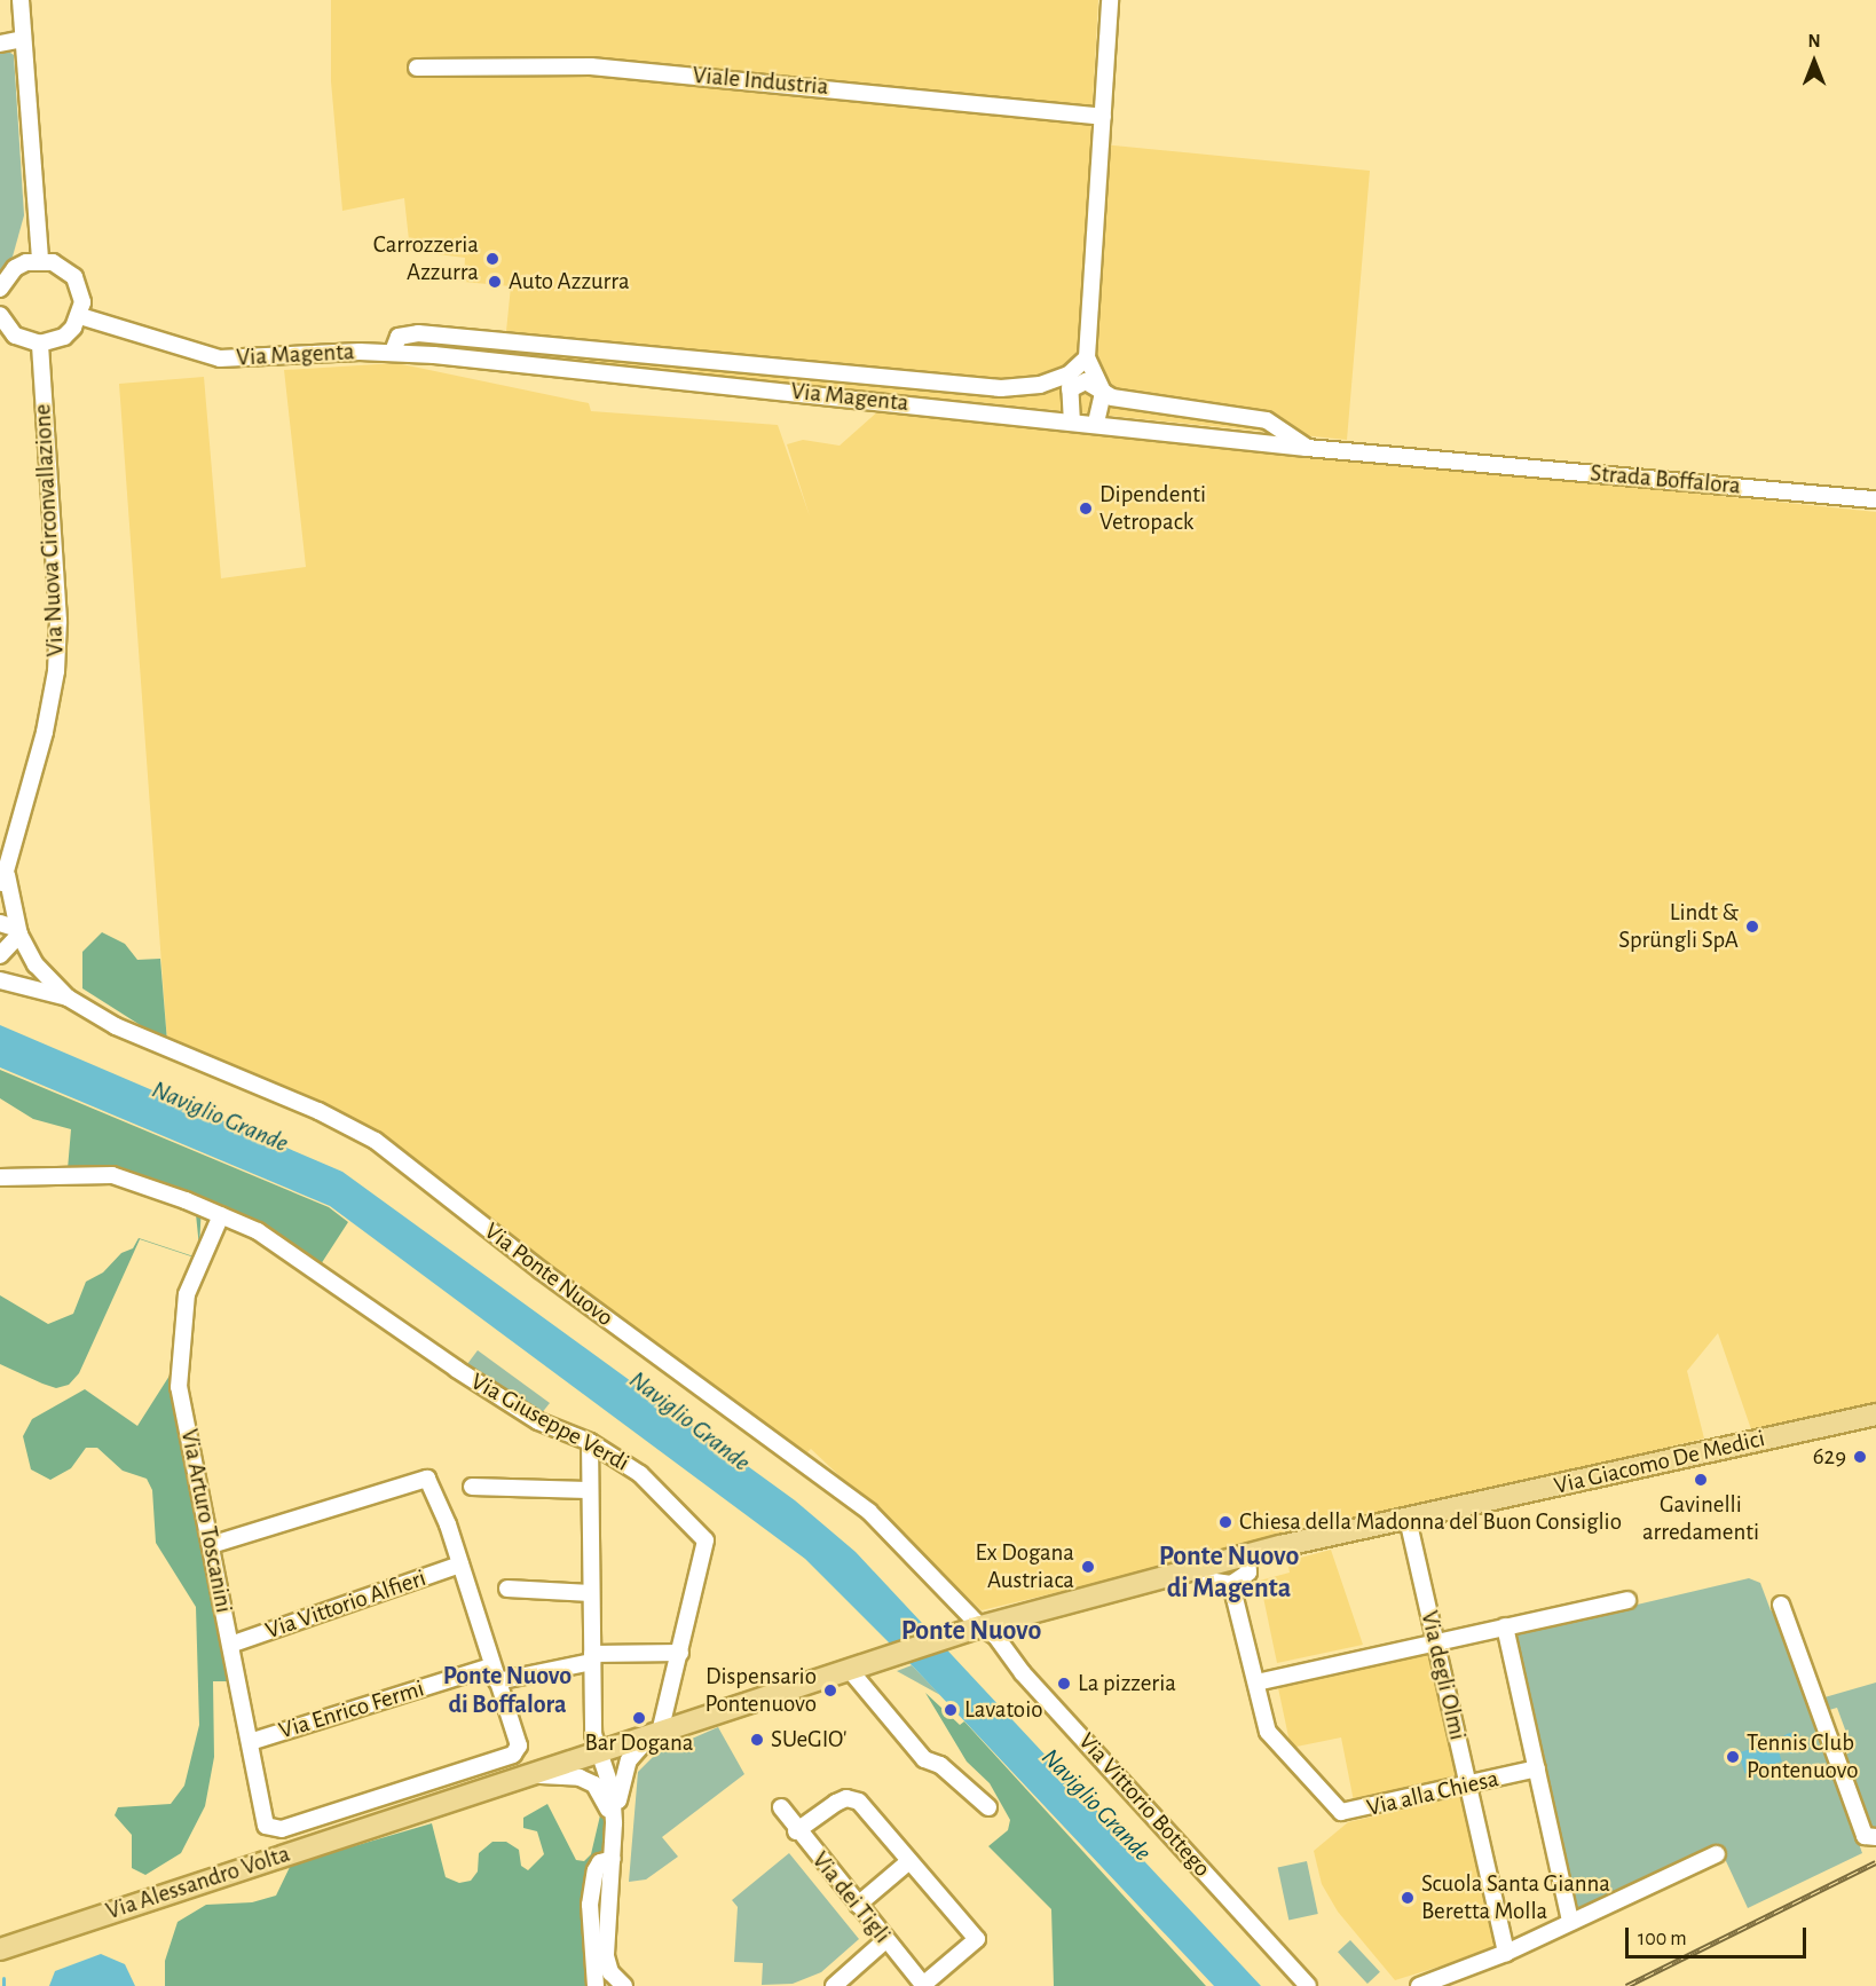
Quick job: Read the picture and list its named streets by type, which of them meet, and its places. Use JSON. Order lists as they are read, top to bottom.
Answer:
{
  "streets": {
    "main road": ["Via Giacomo De Medici", "Via Alessandro Volta"],
    "street": [
      "Viale Industria",
      "Via Magenta",
      "Strada Boffalora",
      "Via Nuova Circonvallazione",
      "Via Ponte Nuovo",
      "Via Giuseppe Verdi",
      "Via Arturo Toscanini",
      "Via Vittorio Alfieri",
      "Via degli Olmi",
      "Via Enrico Fermi",
      "Via alla Chiesa",
      "Via Vittorio Bottego",
      "Via dei Tigli"
    ]
  },
  "crossings": [
    ["Via Magenta", "Strada Boffalora"],
    ["Via Nuova Circonvallazione", "Via Ponte Nuovo"],
    ["Via Ponte Nuovo", "Via Giacomo De Medici"],
    ["Via Ponte Nuovo", "Via Vittorio Bottego"],
    ["Via Giuseppe Verdi", "Via Arturo Toscanini"],
    ["Via Giuseppe Verdi", "Via Enrico Fermi"],
    ["Via Giuseppe Verdi", "Via Alessandro Volta"],
    ["Via Giacomo De Medici", "Via degli Olmi"],
    ["Via Giacomo De Medici", "Via Vittorio Bottego"],
    ["Via Giacomo De Medici", "Via Alessandro Volta"],
    ["Via Arturo Toscanini", "Via Vittorio Alfieri"],
    ["Via Arturo Toscanini", "Via Enrico Fermi"],
    ["Via Arturo Toscanini", "Via Alessandro Volta"],
    ["Via degli Olmi", "Via alla Chiesa"],
    ["Via Enrico Fermi", "Via Alessandro Volta"]
  ],
  "districts": ["Ponte Nuovo di Magenta", "Ponte Nuovo", "Ponte Nuovo di Boffalora"],
  "water": ["Naviglio Grande"],
  "places": [
    "Carrozzeria Azzurra",
    "Auto Azzurra",
    "Dipendenti Vetropack",
    "Lindt & Sprüngli SpA",
    "629",
    "Gavinelli arredamenti",
    "Chiesa della Madonna del Buon Consiglio",
    "Ex Dogana Austriaca",
    "La pizzeria",
    "Dispensario Pontenuovo",
    "Lavatoio",
    "Bar Dogana",
    "SUeGIO'",
    "Tennis Club Pontenuovo",
    "Scuola Santa Gianna Beretta Molla"
  ],
  "scale_bar": "100 m",
  "north": "top"
}
